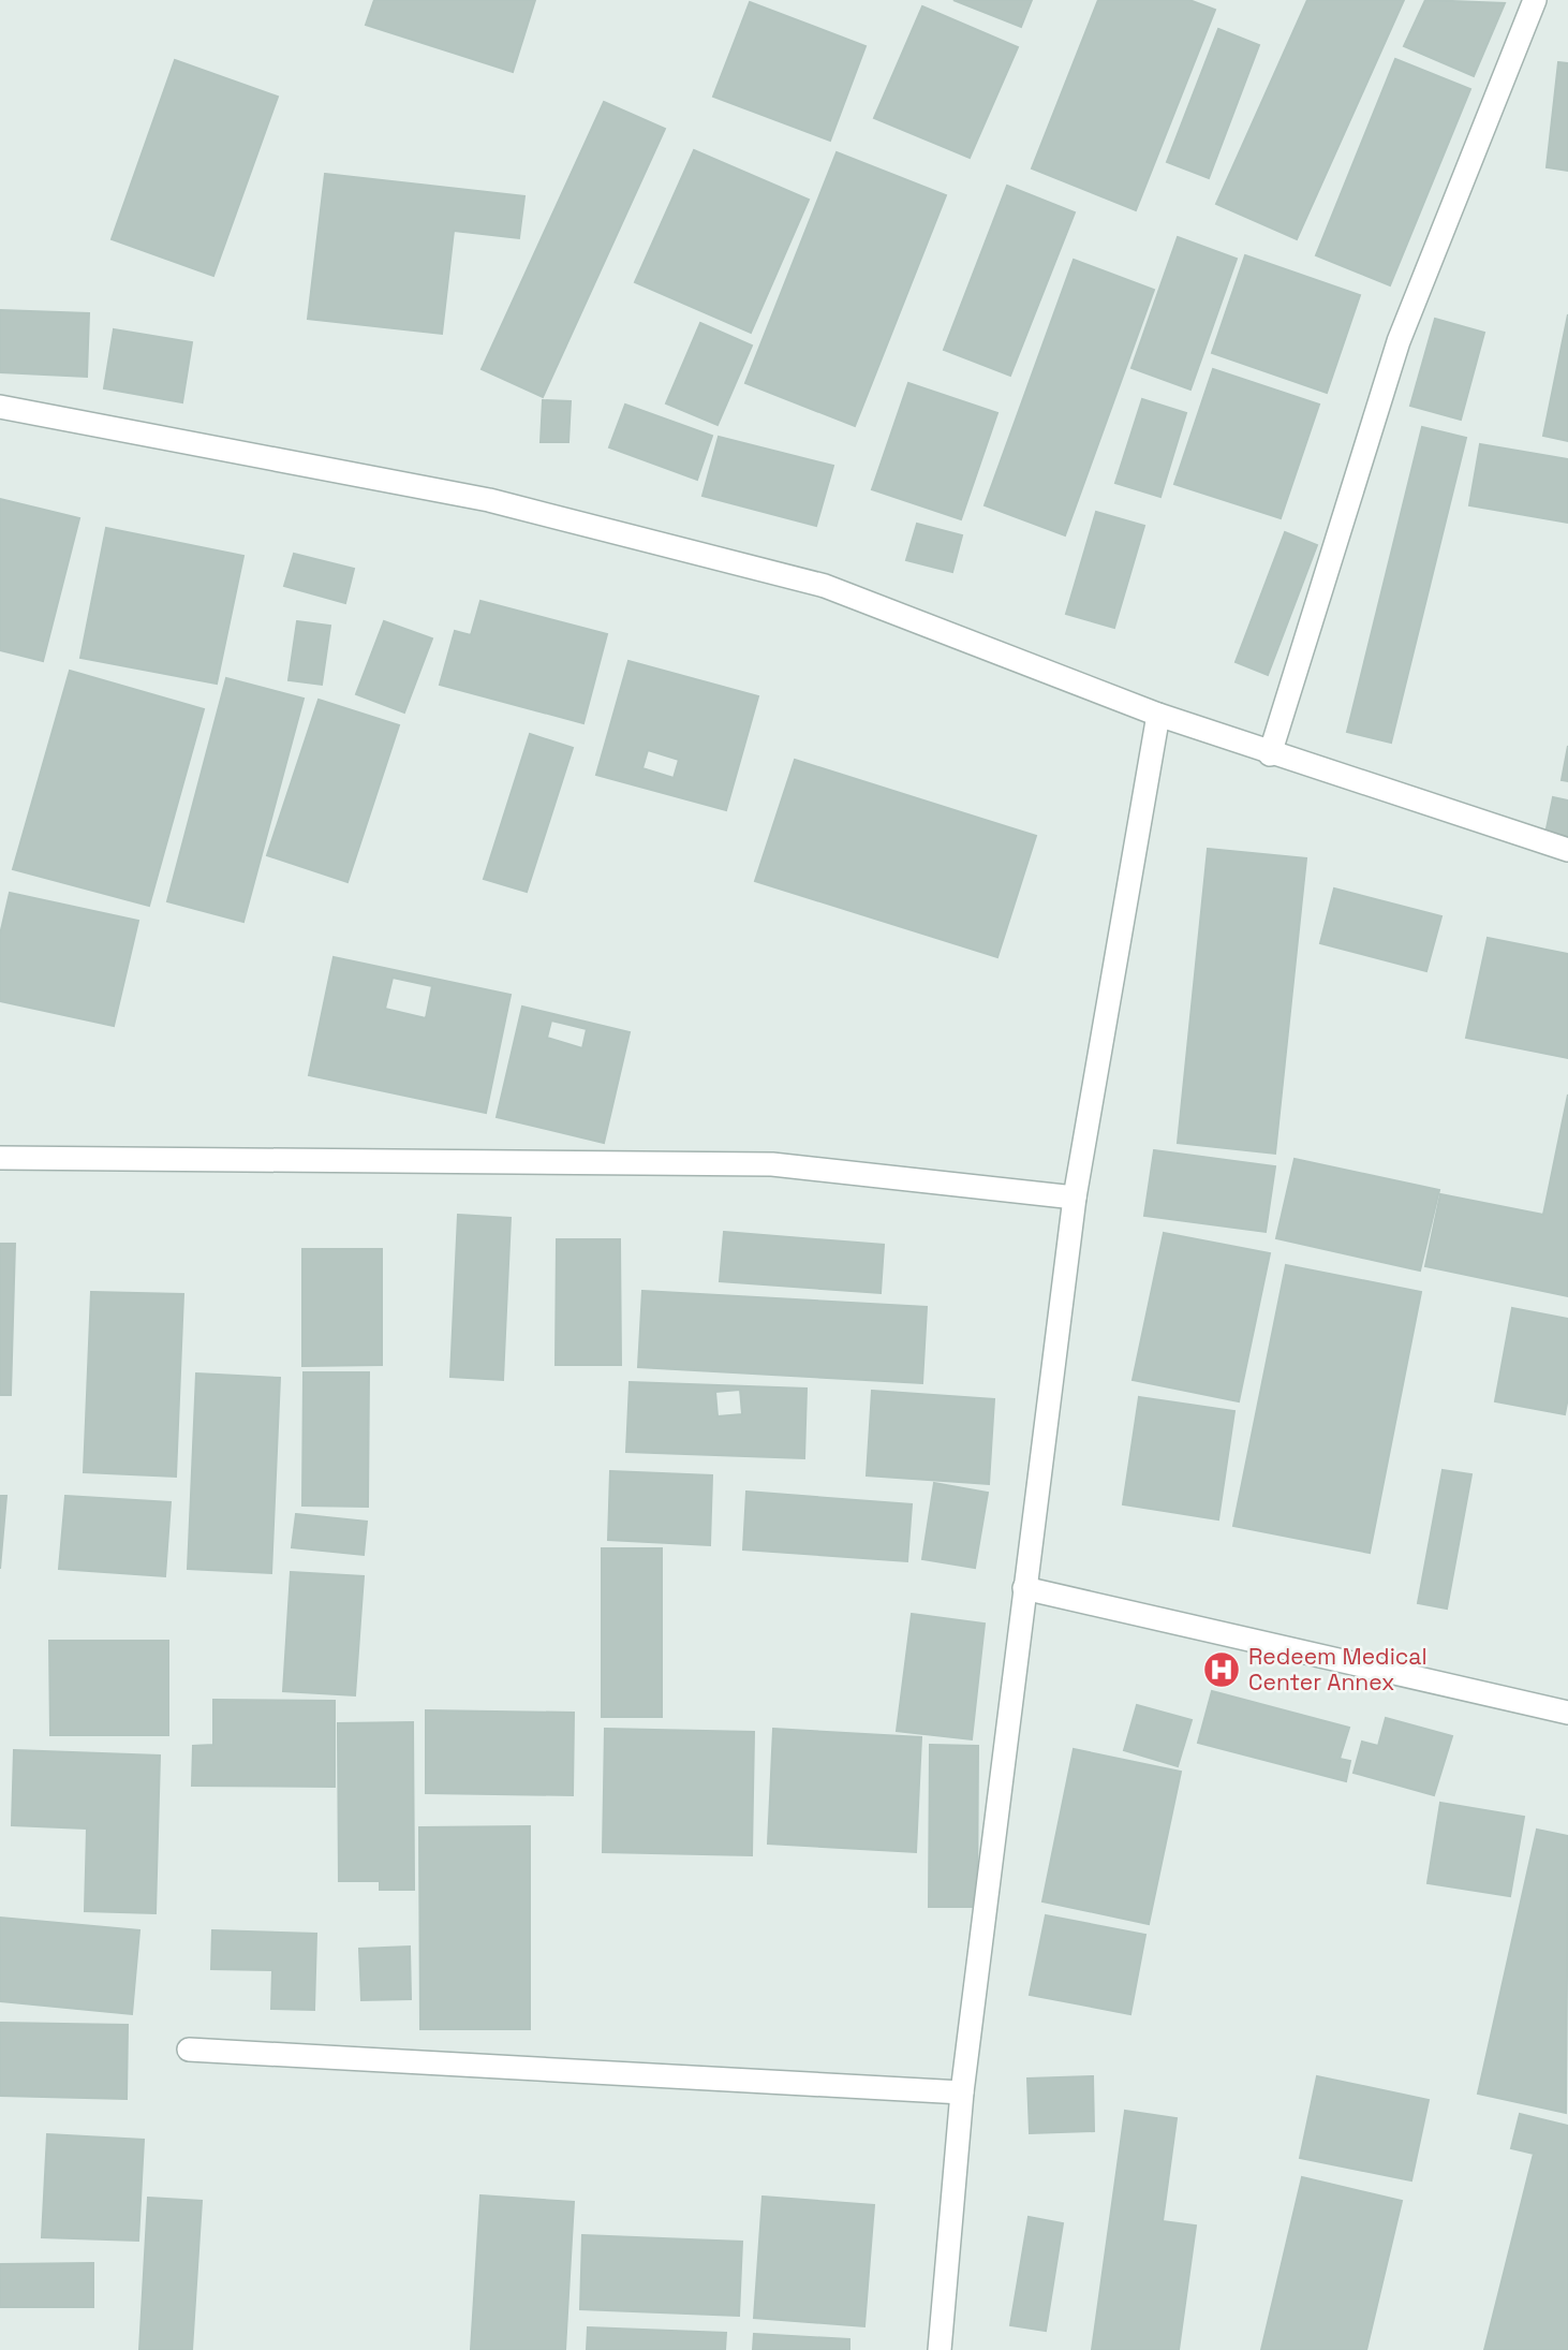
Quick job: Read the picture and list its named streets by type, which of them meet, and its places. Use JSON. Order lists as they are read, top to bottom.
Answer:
{
  "places": {
    "hospital": ["Redeem Medical Center Annex"]
  }
}
